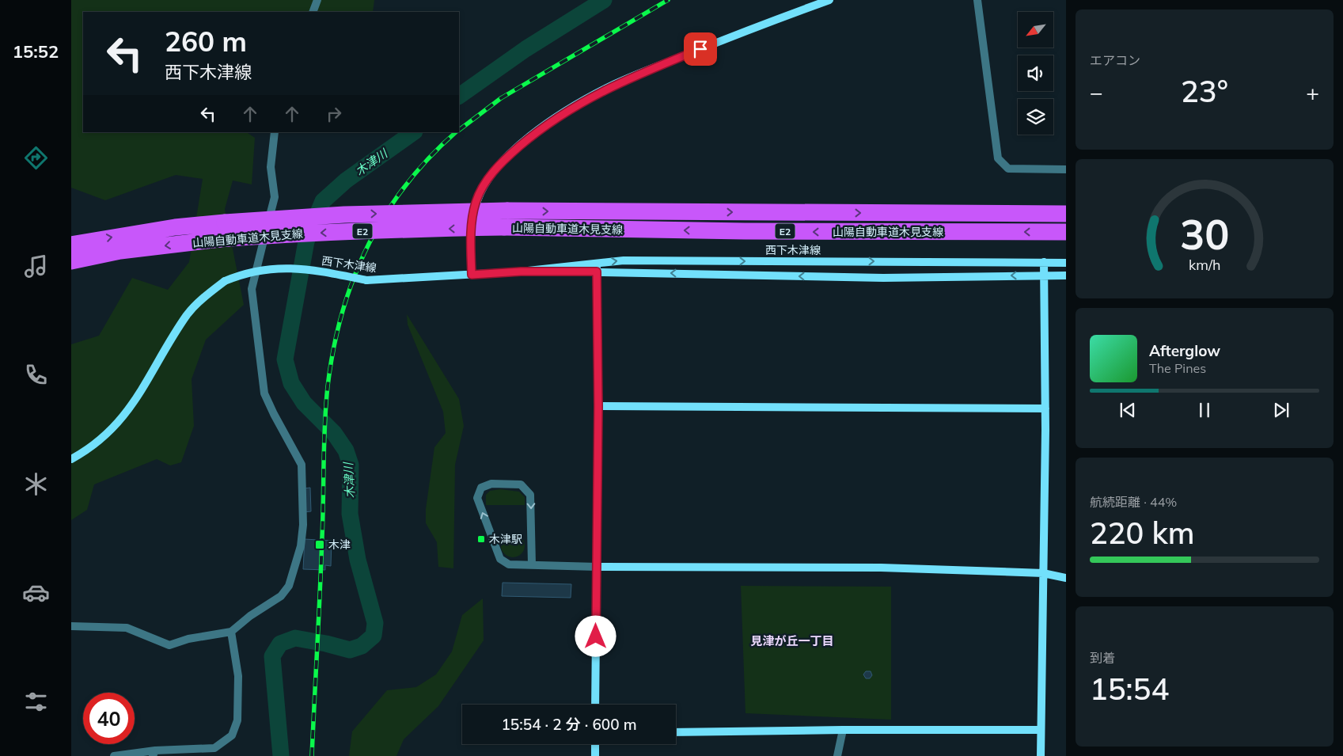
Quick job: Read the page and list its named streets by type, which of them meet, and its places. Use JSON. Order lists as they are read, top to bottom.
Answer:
{
  "streets": {
    "highway": ["山陽自動車道木見支線", "E2"],
    "street": ["西下木津線"]
  },
  "districts": ["見津が丘一丁目"],
  "water": ["木津川"],
  "places": {
    "transit": ["木津駅", "木津"]
  },
  "north": "bottom left",
  "page": {
    "tabs": "15:52",
    "tile": [
      "エアコン",
      ["航続距離 · 44%", "220 km"],
      ["到着", "15:54"]
    ],
    "turn": ["260 m", "西下木津線"],
    "heat": ["−", "23°", "+"],
    "song": ["Afterglow", "The Pines"],
    "limit": "40",
    "trip": "15:54 · 2 分 · 600 m",
    "gauge": ["30", "km/h"]
  }
}
